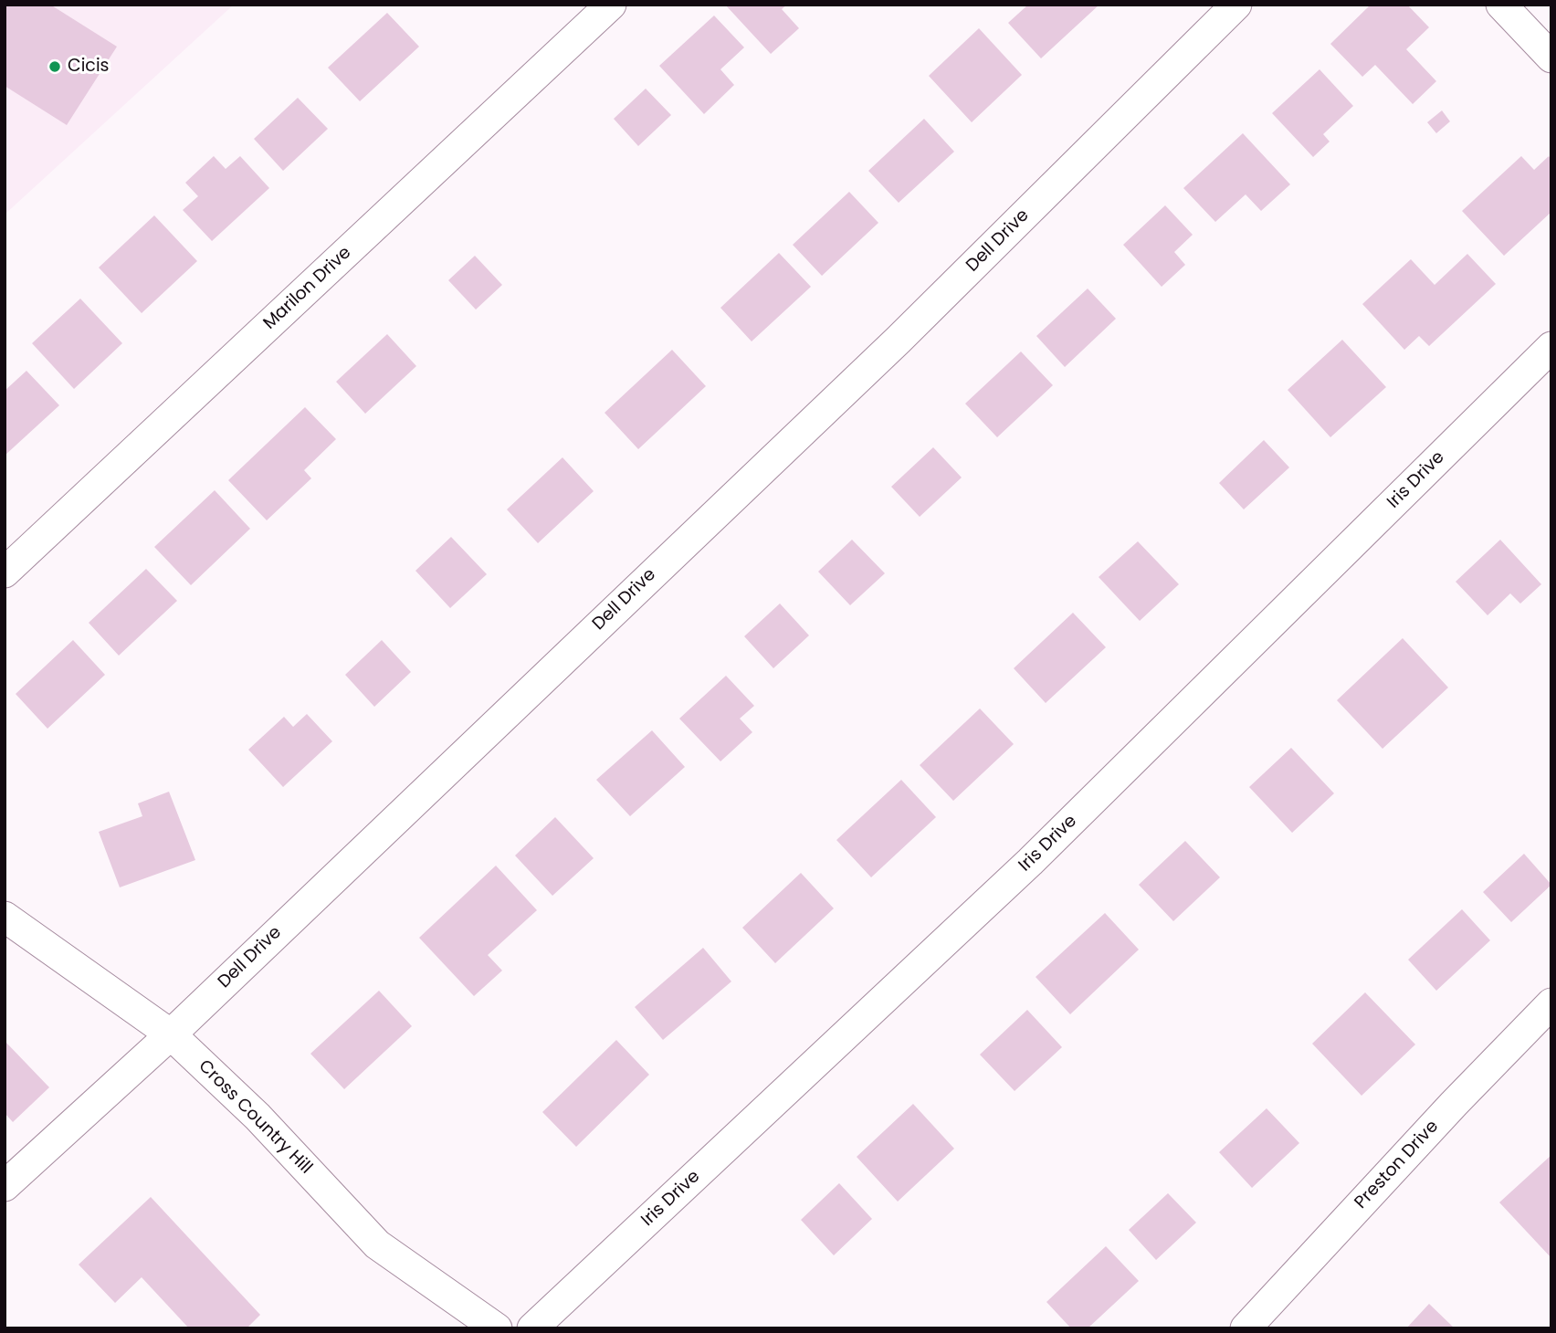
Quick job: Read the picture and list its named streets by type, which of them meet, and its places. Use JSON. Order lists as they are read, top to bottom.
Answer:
{
  "streets": {
    "street": [
      "Dell Drive",
      "Marilon Drive",
      "Iris Drive",
      "Cross Country Hill",
      "Preston Drive"
    ]
  },
  "crossings": [
    ["Dell Drive", "Cross Country Hill"]
  ],
  "places": ["Cicis"]
}
